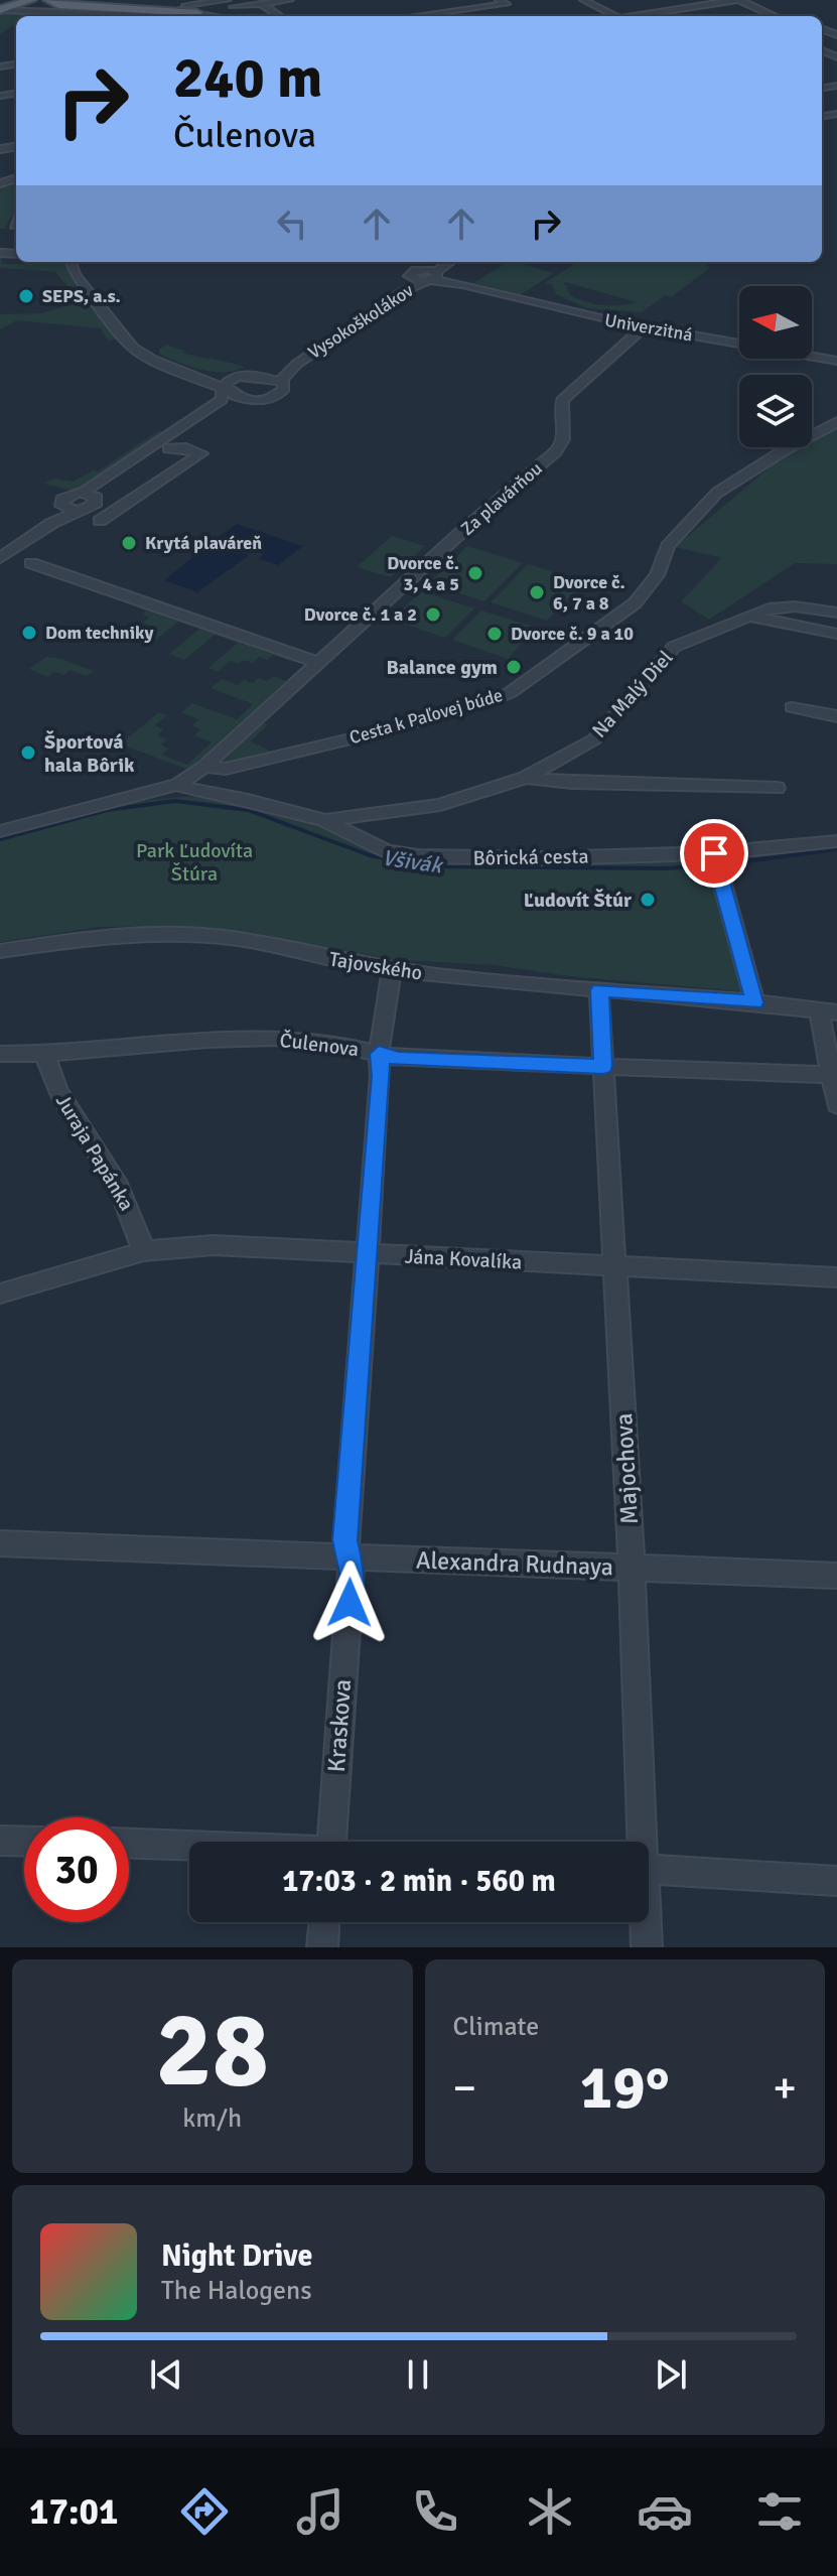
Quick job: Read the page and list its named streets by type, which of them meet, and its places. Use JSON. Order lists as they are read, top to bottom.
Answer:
{
  "streets": {
    "street": [
      "Vysokoškolákov",
      "Univerzitná",
      "Za plavárňou",
      "Na Malý Diel",
      "Cesta k Paľovej búde",
      "Bôrická cesta",
      "Tajovského",
      "Čulenova",
      "Juraja Papánka",
      "Jána Kovalíka",
      "Majochova",
      "Alexandra Rudnaya",
      "Kraskova"
    ]
  },
  "crossings": [
    ["Vysokoškolákov", "Univerzitná"],
    ["Univerzitná", "Za plavárňou"],
    ["Za plavárňou", "Cesta k Paľovej búde"],
    ["Za plavárňou", "Bôrická cesta"],
    ["Na Malý Diel", "Bôrická cesta"],
    ["Tajovského", "Majochova"],
    ["Tajovského", "Kraskova"],
    ["Čulenova", "Juraja Papánka"],
    ["Čulenova", "Majochova"],
    ["Čulenova", "Kraskova"],
    ["Juraja Papánka", "Jána Kovalíka"],
    ["Jána Kovalíka", "Majochova"],
    ["Jána Kovalíka", "Kraskova"],
    ["Majochova", "Alexandra Rudnaya"],
    ["Alexandra Rudnaya", "Kraskova"]
  ],
  "water": ["Všivák"],
  "parks": ["Park Ľudovíta Štúra"],
  "places": [
    "SEPS, a.s.",
    "Krytá plaváreň",
    "Dvorce č. 3, 4 a 5",
    "Dvorce č. 6, 7 a 8",
    "Dvorce č. 1 a 2",
    "Dom techniky",
    "Dvorce č. 9 a 10",
    "Balance gym",
    "Športová hala Bôrik",
    "Ľudovít Štúr"
  ],
  "north": "left",
  "page": {
    "turn": ["240 m", "Čulenova"],
    "limit": "30",
    "trip": "17:03 · 2 min · 560 m",
    "tile": [
      ["28", "km/h"],
      "Climate"
    ],
    "heat": ["−", "19°", "+"],
    "song": ["Night Drive", "The Halogens"],
    "tabs": "17:01"
  }
}
